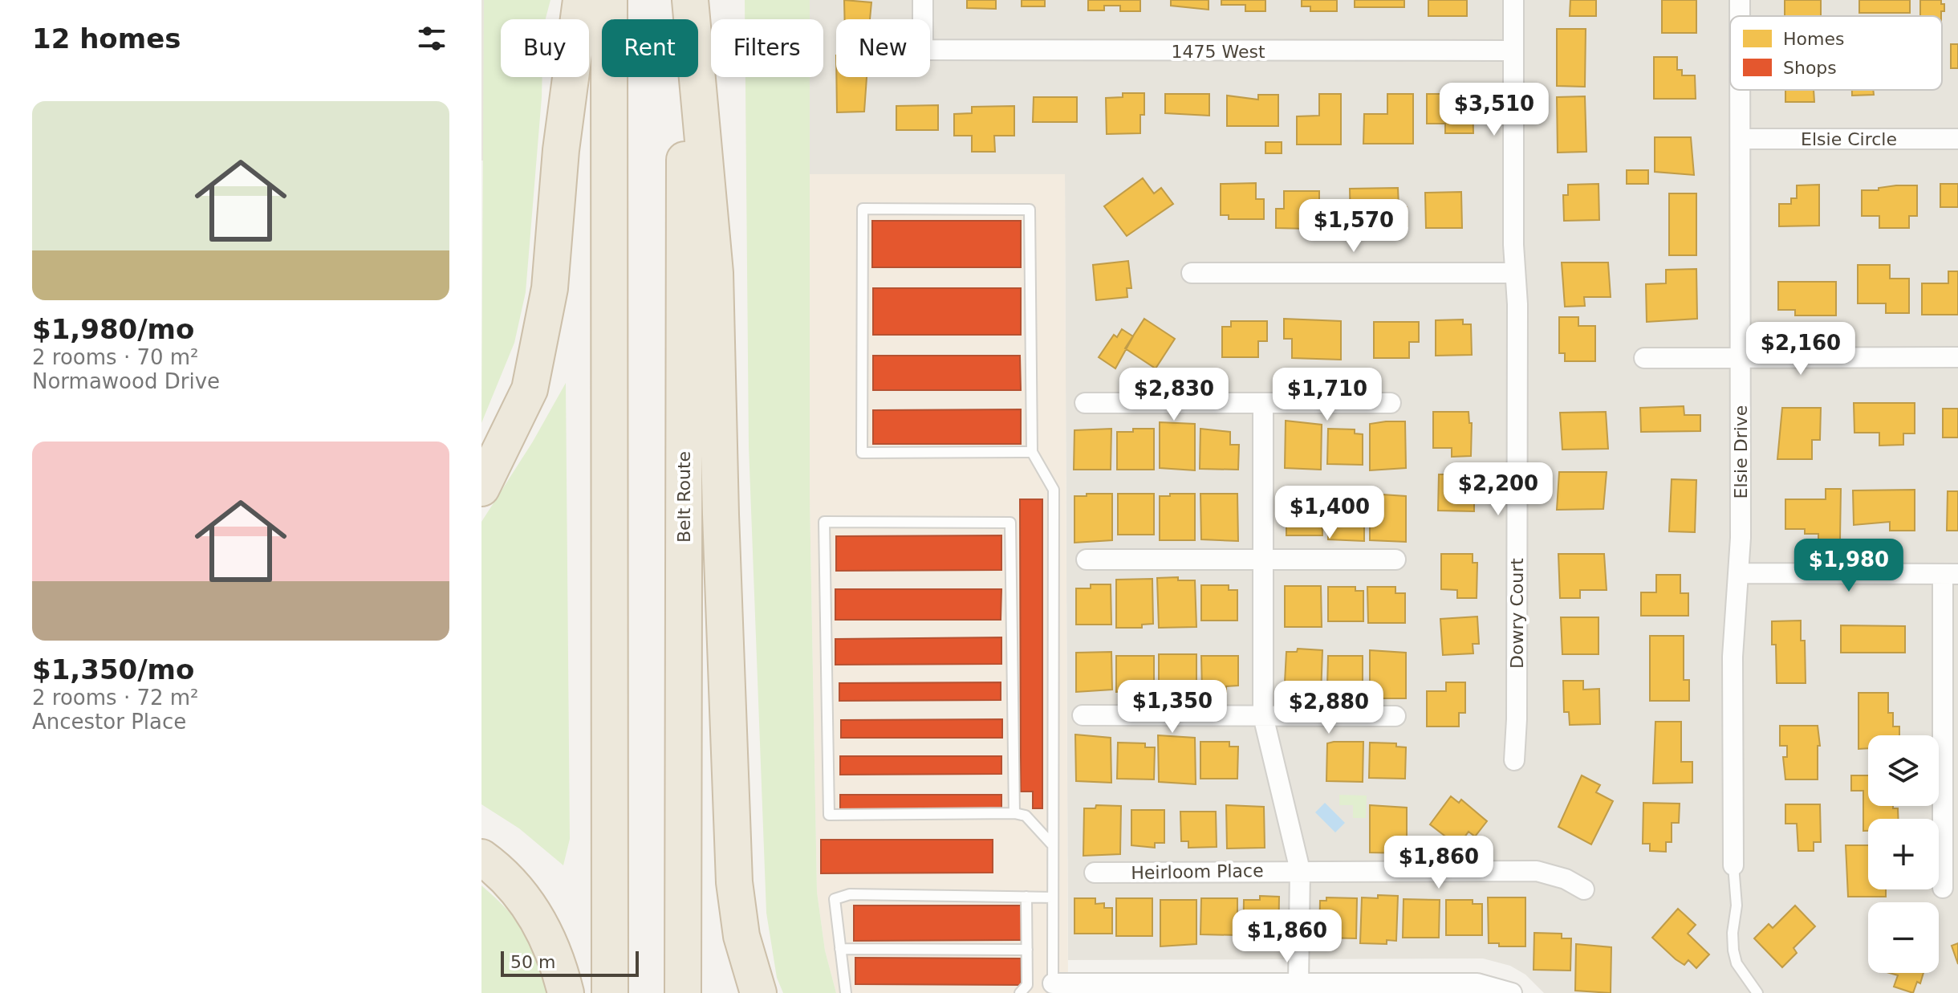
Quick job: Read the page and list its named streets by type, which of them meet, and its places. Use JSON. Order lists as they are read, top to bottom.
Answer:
{
  "streets": {
    "highway": ["Belt Route"],
    "street": [
      "1475 West",
      "Elsie Circle",
      "Elsie Drive",
      "Dowry Court",
      "Heirloom Place"
    ]
  },
  "crossings": [
    ["1475 West", "Dowry Court"],
    ["Elsie Circle", "Elsie Drive"]
  ],
  "legend": ["Homes", "Shops"],
  "scale_bar": "50 m",
  "page": {
    "heading": "12 homes",
    "chip": [
      "Buy",
      "Rent",
      "Filters",
      "New"
    ],
    "list": [
      {
        "name": "$1,980/mo",
        "note": "2 rooms · 70 m² · Normawood Drive"
      },
      {
        "name": "$1,350/mo",
        "note": "2 rooms · 72 m² · Ancestor Place"
      }
    ],
    "price": [
      "$3,510",
      "$1,570",
      "$2,160",
      "$2,830",
      "$1,710",
      "$2,200",
      "$1,400",
      "$1,980",
      "$1,350",
      "$2,880",
      "$1,860",
      "$1,860"
    ],
    "map_buttons": ["+", "−"],
    "scale": "50 m"
  }
}
